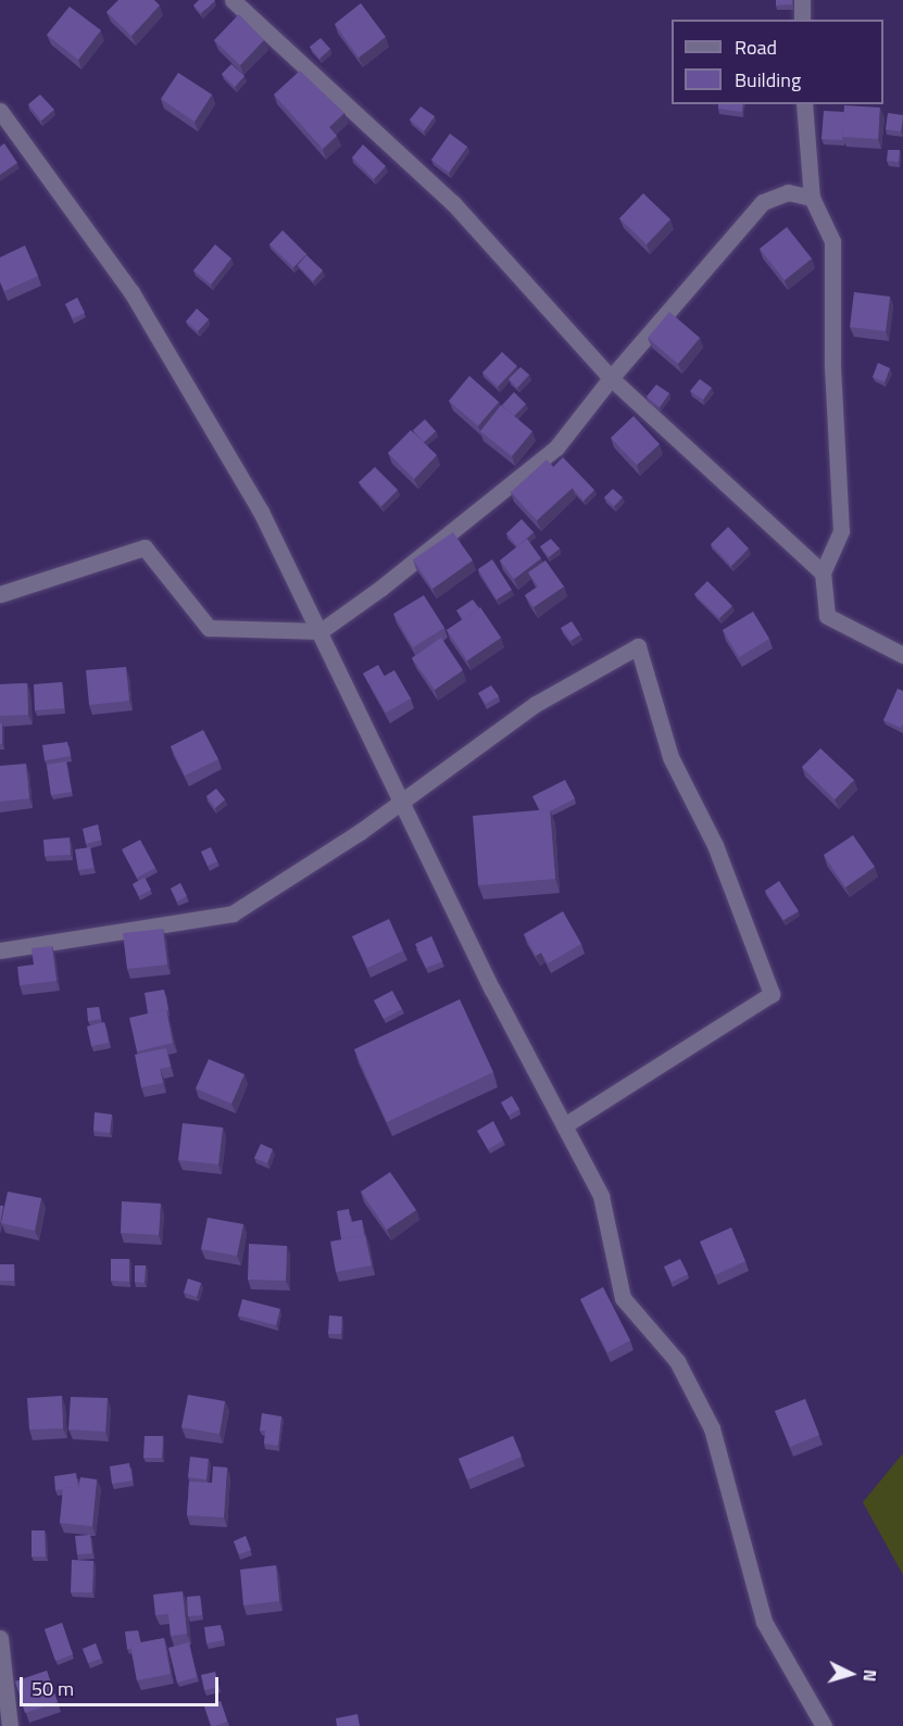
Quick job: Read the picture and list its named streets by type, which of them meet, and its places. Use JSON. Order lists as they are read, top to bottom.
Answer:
{
  "legend": ["Road", "Building"],
  "scale_bar": "50 m",
  "north": "right"
}
